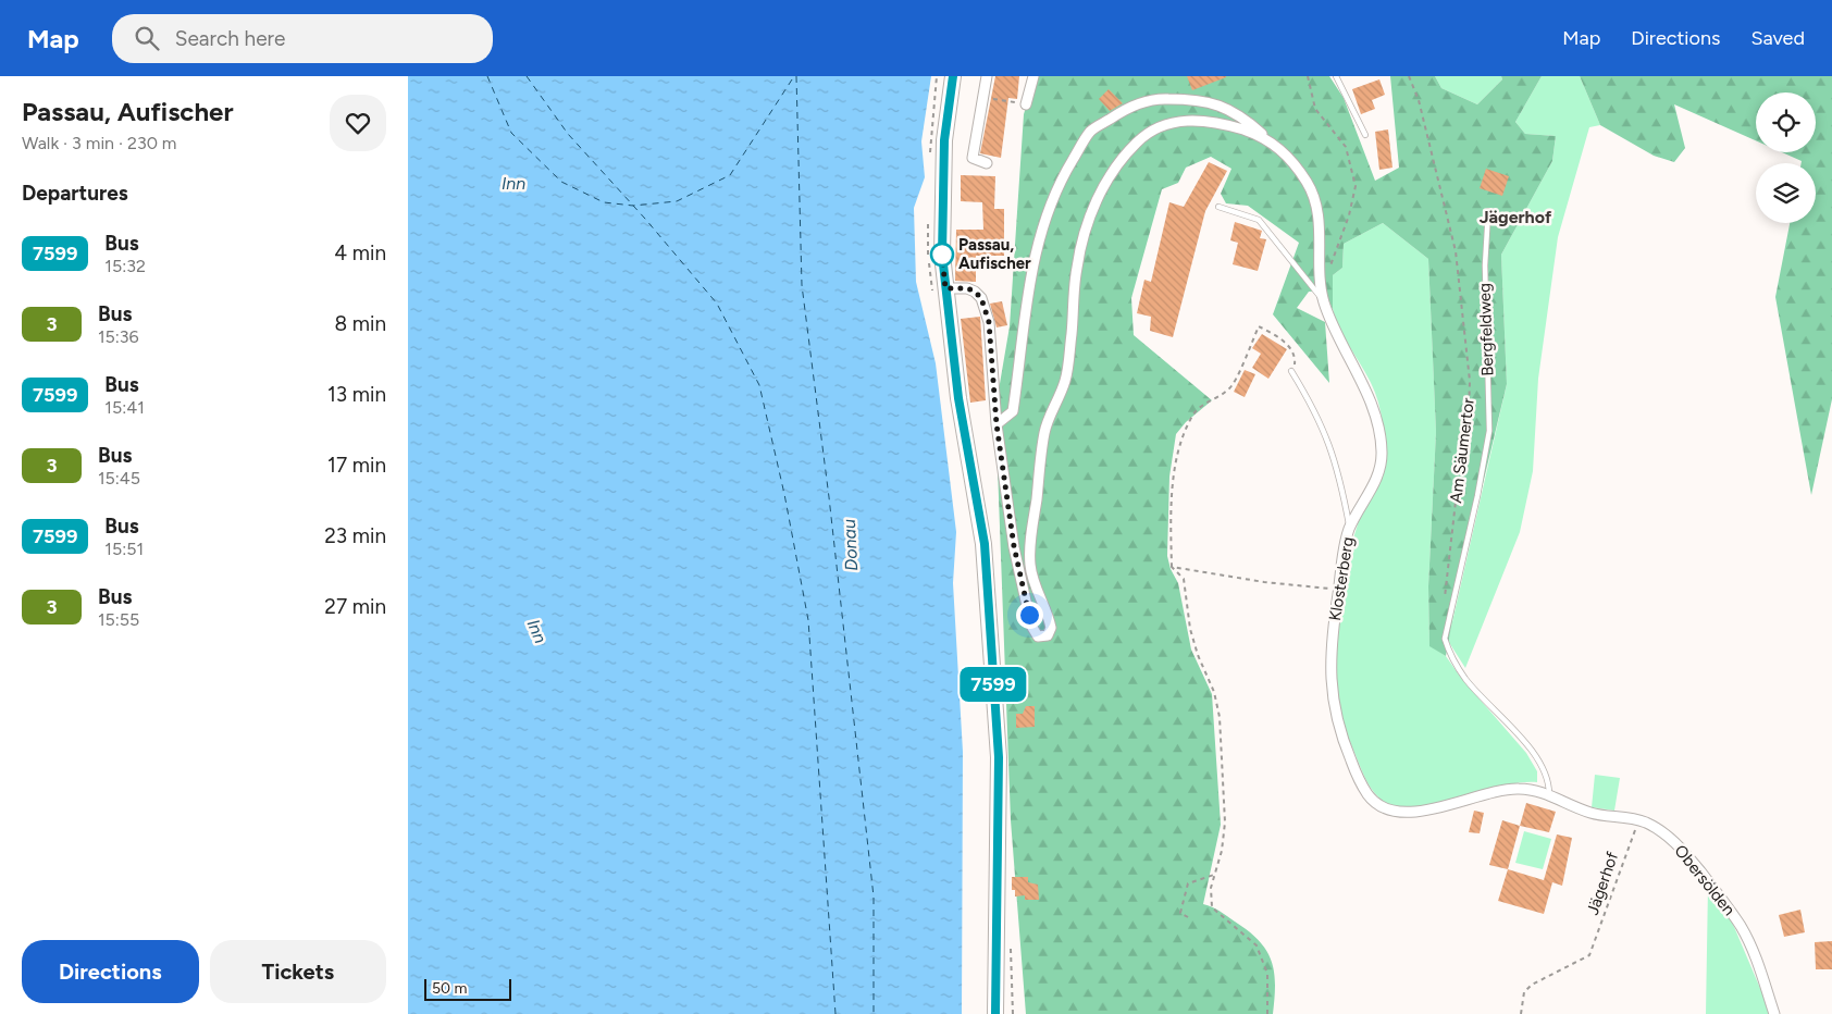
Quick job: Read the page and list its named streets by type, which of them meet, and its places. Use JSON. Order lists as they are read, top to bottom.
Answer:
{
  "streets": {
    "street": ["Klosterberg", "Obersölden"],
    "lane": ["Bergfeldweg"],
    "path": ["Am Säumertor", "Jägerhof"]
  },
  "crossings": [
    ["Bergfeldweg", "Klosterberg"],
    ["Bergfeldweg", "Obersölden"],
    ["Klosterberg", "Obersölden"],
    ["Obersölden", "Jägerhof"]
  ],
  "districts": ["Jägerhof"],
  "water": ["Inn", "Donau"],
  "places": ["Passau, Aufischer"],
  "lines": ["bus line 7599"],
  "scale_bar": "50 m",
  "page": {
    "header": "Map",
    "search": "Search here",
    "nav": ["Map", "Directions", "Saved"],
    "heading": [
      ["Passau, Aufischer", "Walk · 3 min · 230 m"],
      "Departures"
    ],
    "on_map": "7599",
    "list": [
      {
        "mark": "7599",
        "name": "Bus",
        "note": "15:32",
        "value": "4 min"
      },
      {
        "mark": "3",
        "name": "Bus",
        "note": "15:36",
        "value": "8 min"
      },
      {
        "mark": "7599",
        "name": "Bus",
        "note": "15:41",
        "value": "13 min"
      },
      {
        "mark": "3",
        "name": "Bus",
        "note": "15:45",
        "value": "17 min"
      },
      {
        "mark": "7599",
        "name": "Bus",
        "note": "15:51",
        "value": "23 min"
      },
      {
        "mark": "3",
        "name": "Bus",
        "note": "15:55",
        "value": "27 min"
      }
    ],
    "buttons": ["Directions", "Tickets"],
    "scale": "50 m"
  }
}
